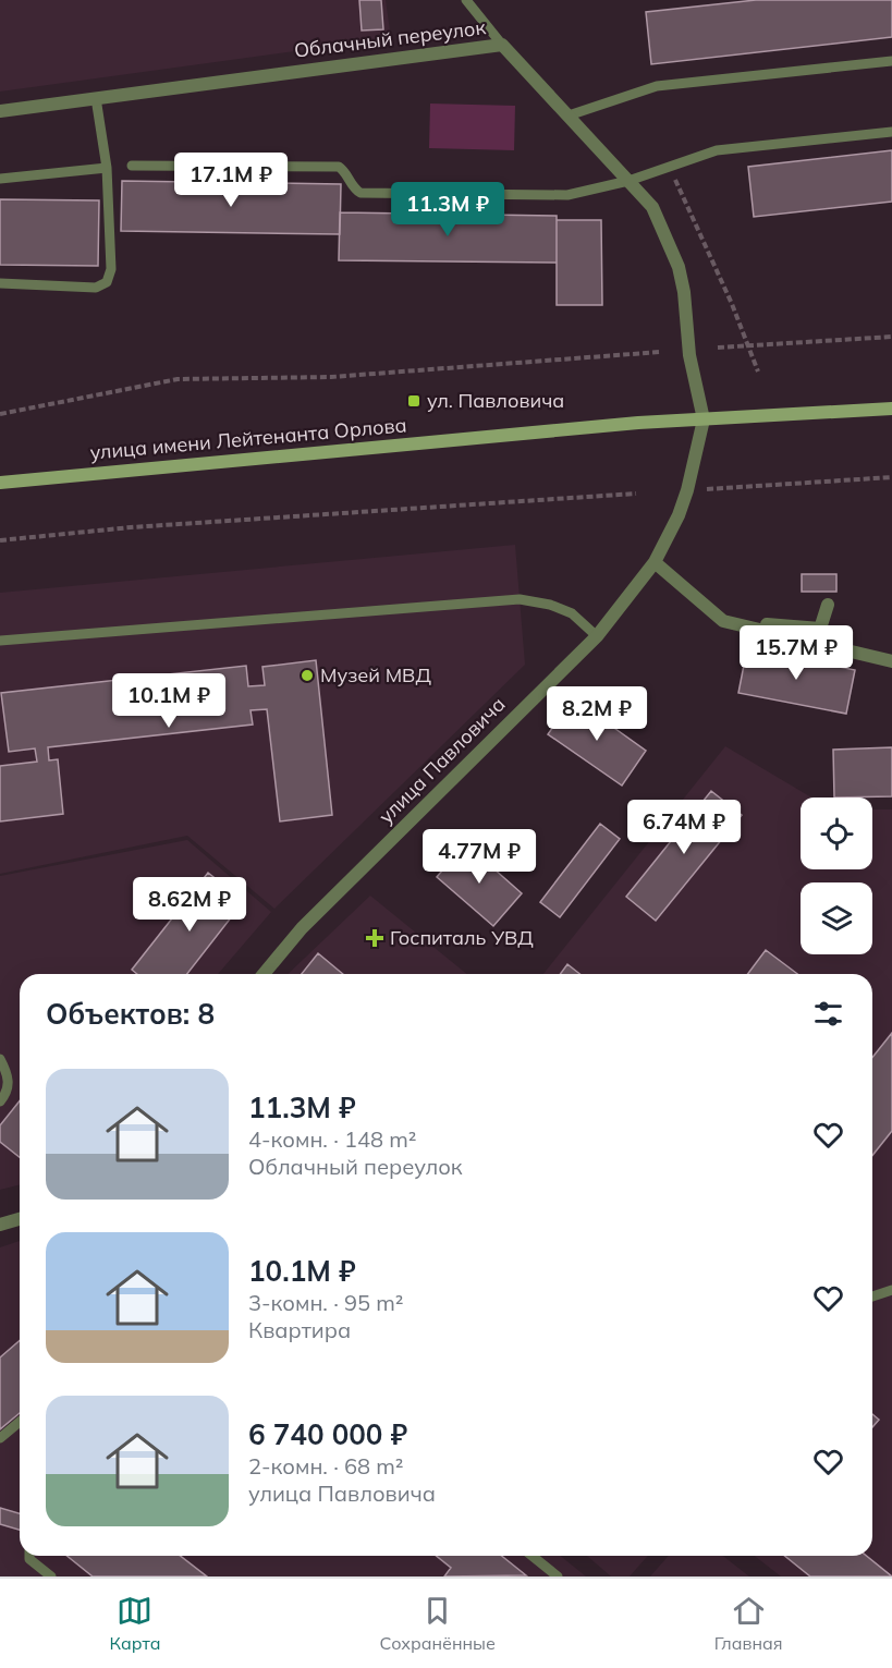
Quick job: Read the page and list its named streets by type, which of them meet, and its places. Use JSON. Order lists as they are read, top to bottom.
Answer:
{
  "streets": {
    "main road": ["улица имени Лейтенанта Орлова"],
    "street": ["Облачный переулок", "улица Павловича"]
  },
  "crossings": [
    ["Облачный переулок", "улица имени Лейтенанта Орлова"],
    ["Облачный переулок", "улица Павловича"],
    ["улица имени Лейтенанта Орлова", "улица Павловича"]
  ],
  "places": {
    "transit": ["ул. Павловича"],
    "other": ["Музей МВД"],
    "health": ["Госпиталь УВД"]
  },
  "page": {
    "price": [
      "17.1M ₽",
      "11.3M ₽",
      "15.7M ₽",
      "10.1M ₽",
      "8.2M ₽",
      "6.74M ₽",
      "4.77M ₽",
      "8.62M ₽"
    ],
    "heading": "Объектов: 8",
    "list": [
      {
        "name": "11.3M ₽",
        "note": "4-комн. · 148 m² · Облачный переулок"
      },
      {
        "name": "10.1M ₽",
        "note": "3-комн. · 95 m² · Квартира"
      },
      {
        "name": "6 740 000 ₽",
        "note": "2-комн. · 68 m² · улица Павловича"
      }
    ],
    "tabs": ["Карта", "Сохранённые", "Главная"]
  }
}
